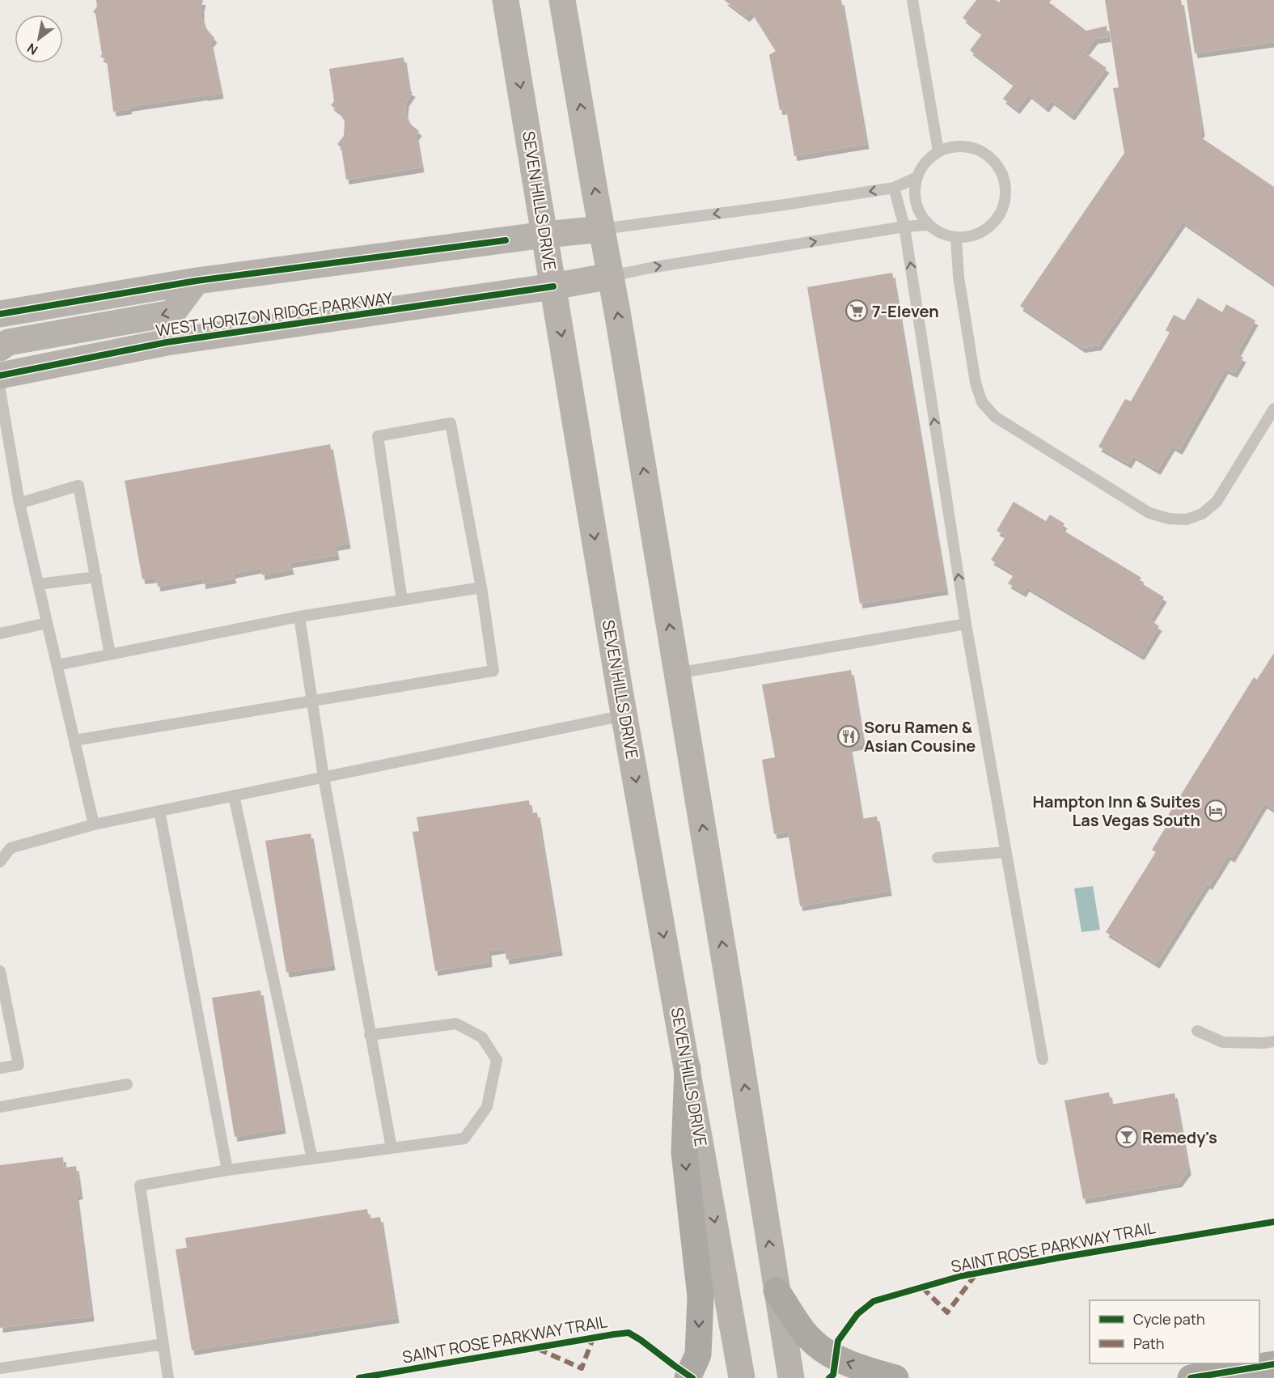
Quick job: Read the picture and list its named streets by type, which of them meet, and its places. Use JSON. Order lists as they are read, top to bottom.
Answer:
{
  "streets": {
    "main road": ["SEVEN HILLS DRIVE", "WEST HORIZON RIDGE PARKWAY"],
    "cycle path": ["SAINT ROSE PARKWAY TRAIL"]
  },
  "crossings": [
    ["SEVEN HILLS DRIVE", "WEST HORIZON RIDGE PARKWAY"]
  ],
  "places": {
    "supermarket": ["7-Eleven"],
    "restaurant": ["Soru Ramen & Asian Cousine"],
    "hotel": ["Hampton Inn & Suites Las Vegas South"],
    "bar": ["Remedy's"]
  },
  "legend": ["Cycle path", "Path"],
  "north": "bottom left"
}
